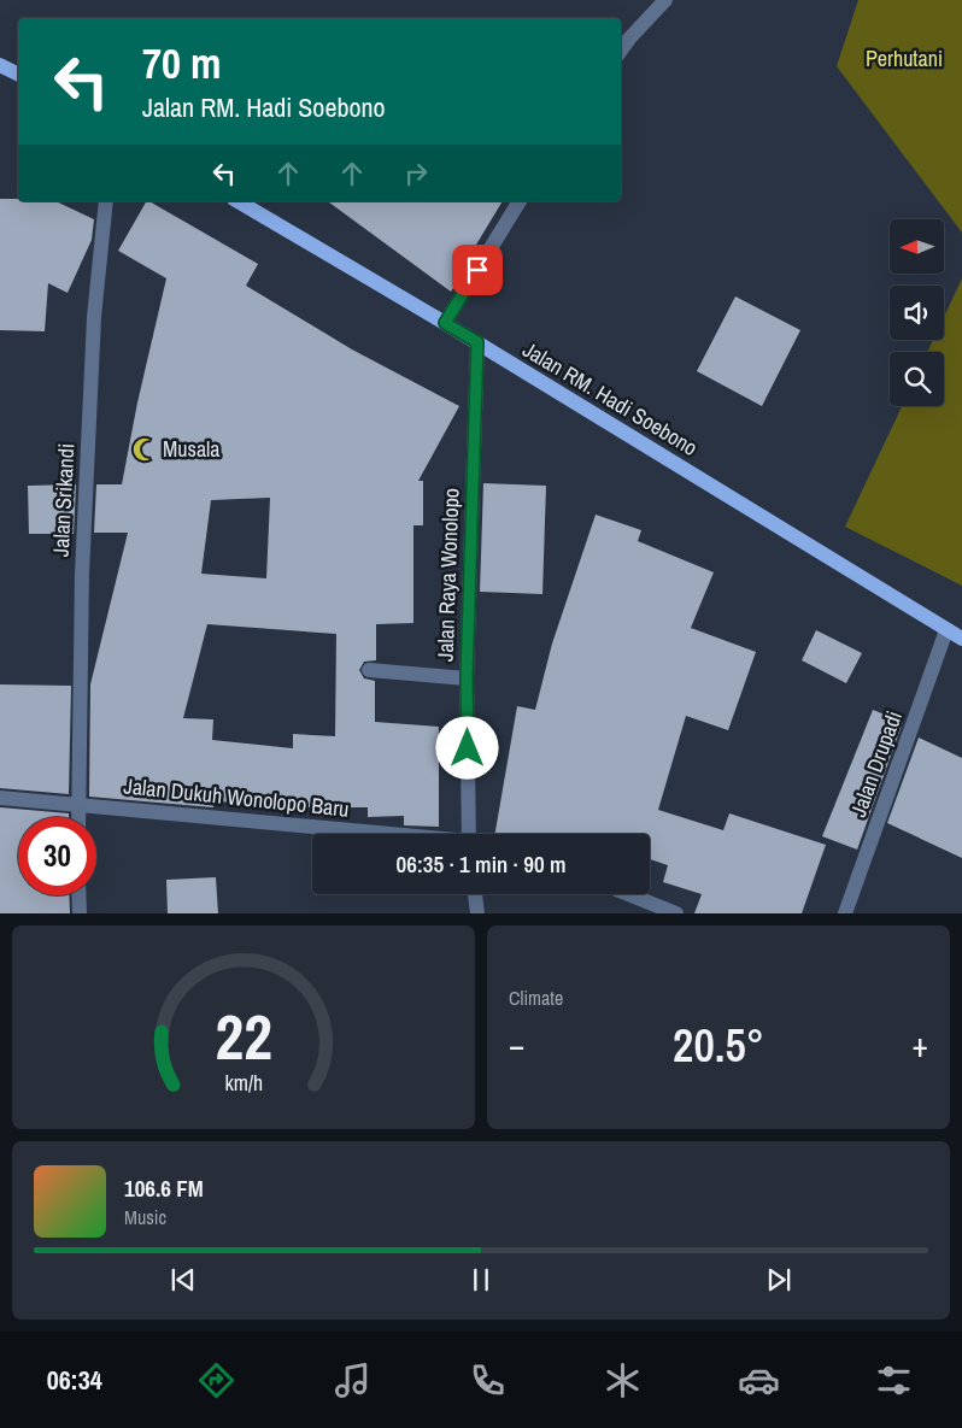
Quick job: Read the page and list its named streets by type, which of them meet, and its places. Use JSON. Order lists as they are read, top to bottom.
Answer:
{
  "streets": {
    "main road": ["Jalan RM. Hadi Soebono"],
    "street": [
      "Jalan Srikandi",
      "Jalan Raya Wonolopo",
      "Jalan Drupadi",
      "Jalan Dukuh Wonolopo Baru"
    ]
  },
  "crossings": [
    ["Jalan RM. Hadi Soebono", "Jalan Raya Wonolopo"],
    ["Jalan RM. Hadi Soebono", "Jalan Drupadi"],
    ["Jalan Srikandi", "Jalan Dukuh Wonolopo Baru"]
  ],
  "parks": ["Perhutani"],
  "places": {
    "mosque": ["Musala"]
  },
  "north": "left",
  "page": {
    "turn": ["70 m", "Jalan RM. Hadi Soebono"],
    "limit": "30",
    "trip": "06:35 · 1 min · 90 m",
    "tile": "Climate",
    "heat": ["−", "20.5°", "+"],
    "song": ["106.6 FM", "Music"],
    "tabs": "06:34",
    "gauge": ["22", "km/h"]
  }
}
